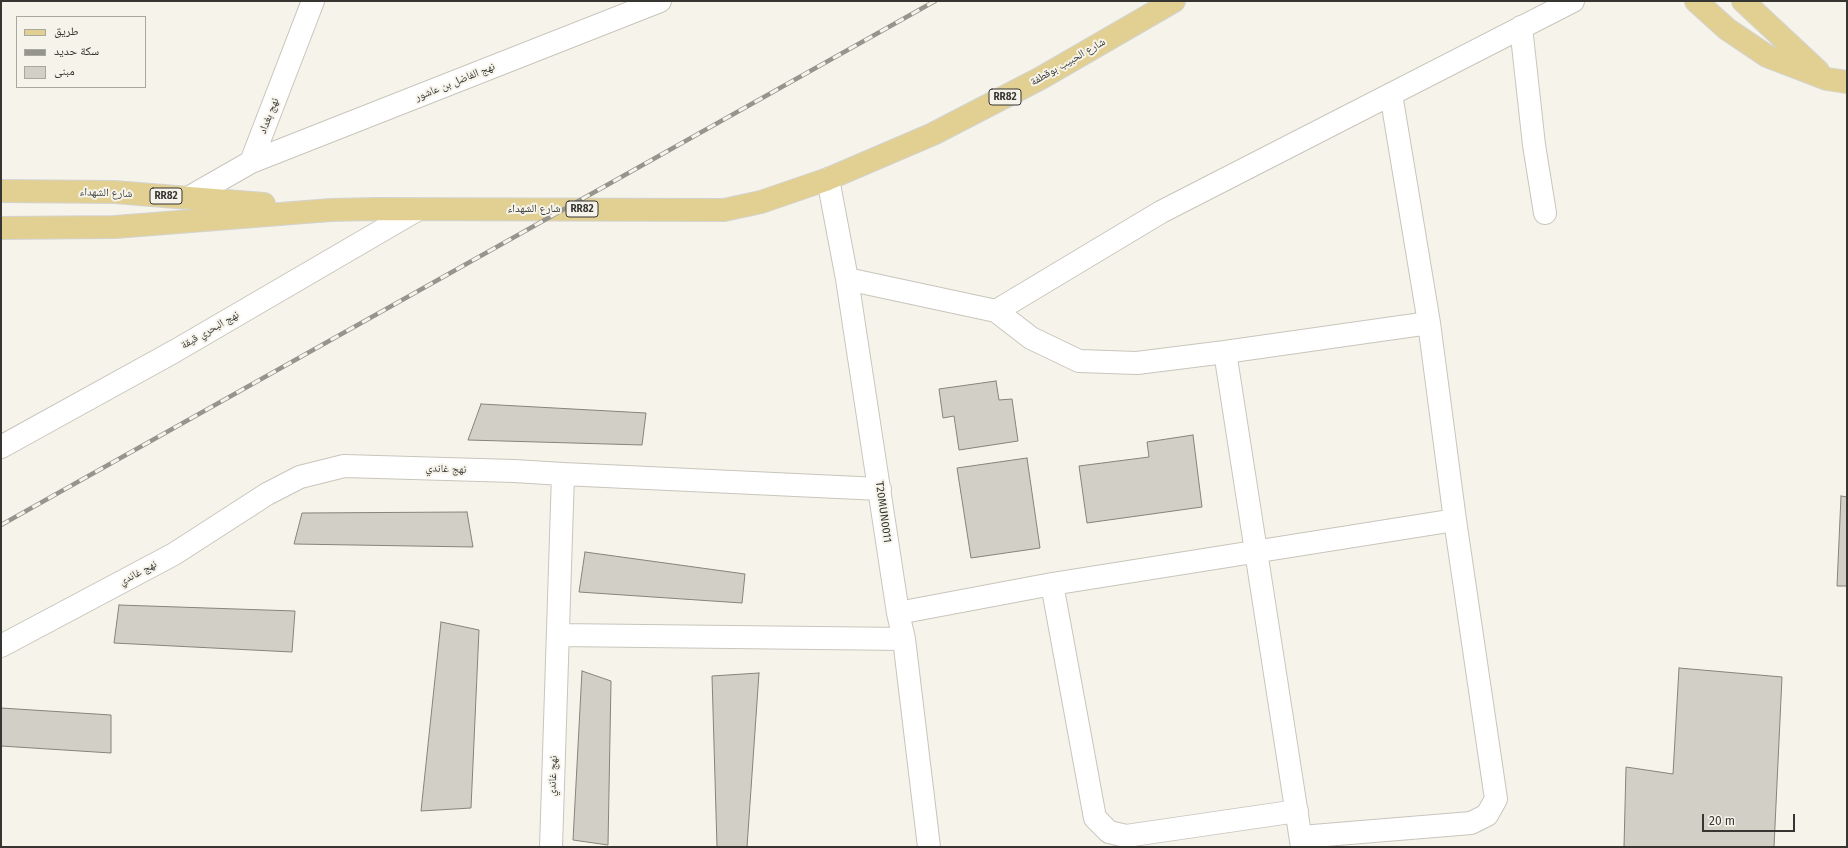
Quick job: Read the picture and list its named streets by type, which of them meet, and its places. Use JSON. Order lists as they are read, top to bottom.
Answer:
{
  "streets": {
    "main road": ["شارع الحبيب بوقطفة", "RR82", "شارع الشهداء"],
    "street": [
      "نهج الفاضل بن عاشور",
      "نهج بغداد",
      "نهج البحري قيقة",
      "نهج غاندي",
      "T20MUN0011"
    ]
  },
  "crossings": [
    ["شارع الحبيب بوقطفة", "شارع الشهداء"],
    ["شارع الحبيب بوقطفة", "T20MUN0011"],
    ["نهج الفاضل بن عاشور", "نهج بغداد"],
    ["شارع الشهداء", "نهج البحري قيقة"],
    ["شارع الشهداء", "T20MUN0011"]
  ],
  "legend": ["طريق", "سكة حديد", "مبنى"],
  "scale_bar": "20 m"
}
